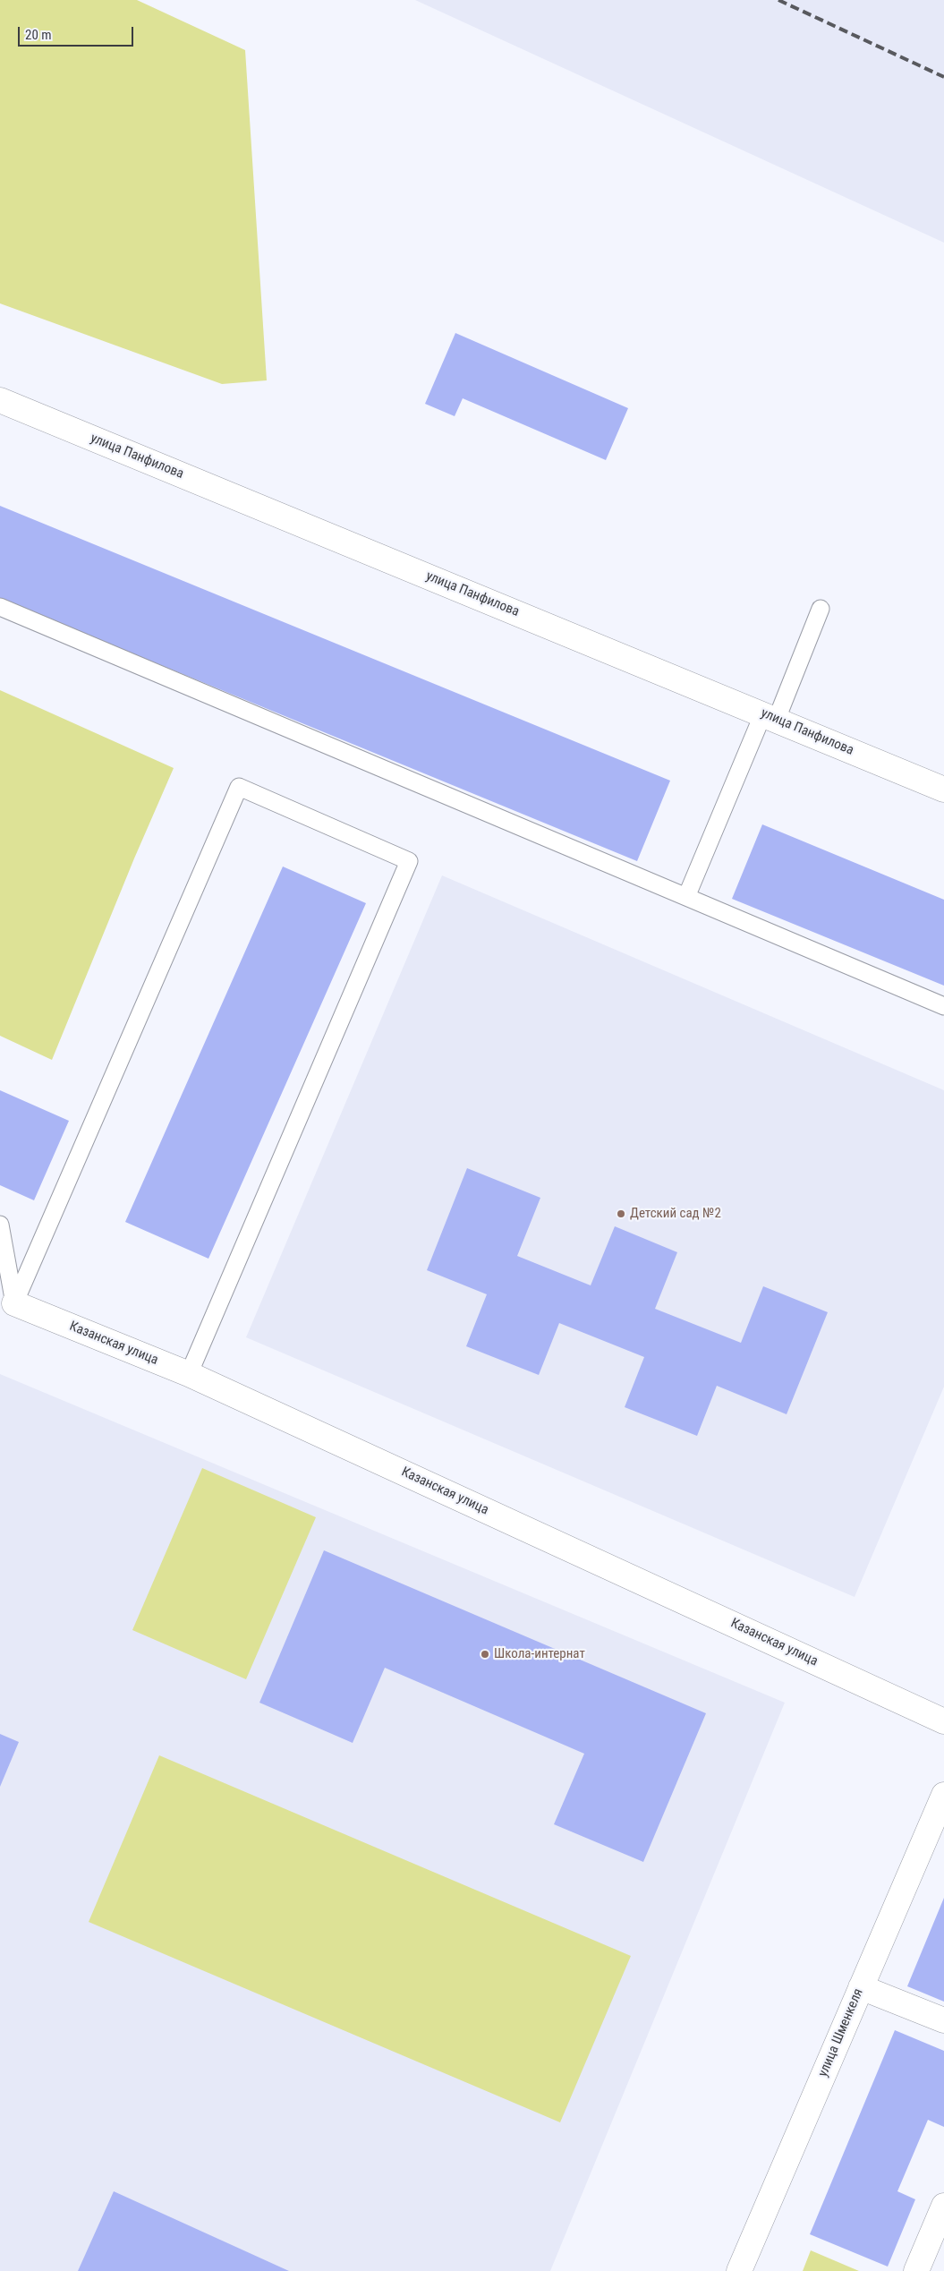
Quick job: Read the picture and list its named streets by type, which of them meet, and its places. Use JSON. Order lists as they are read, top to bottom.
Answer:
{
  "streets": {
    "street": ["улица Панфилова", "Казанская улица", "улица Шменкеля"]
  },
  "places": ["Детский сад №2", "Школа-интернат"],
  "scale_bar": "20 m"
}
